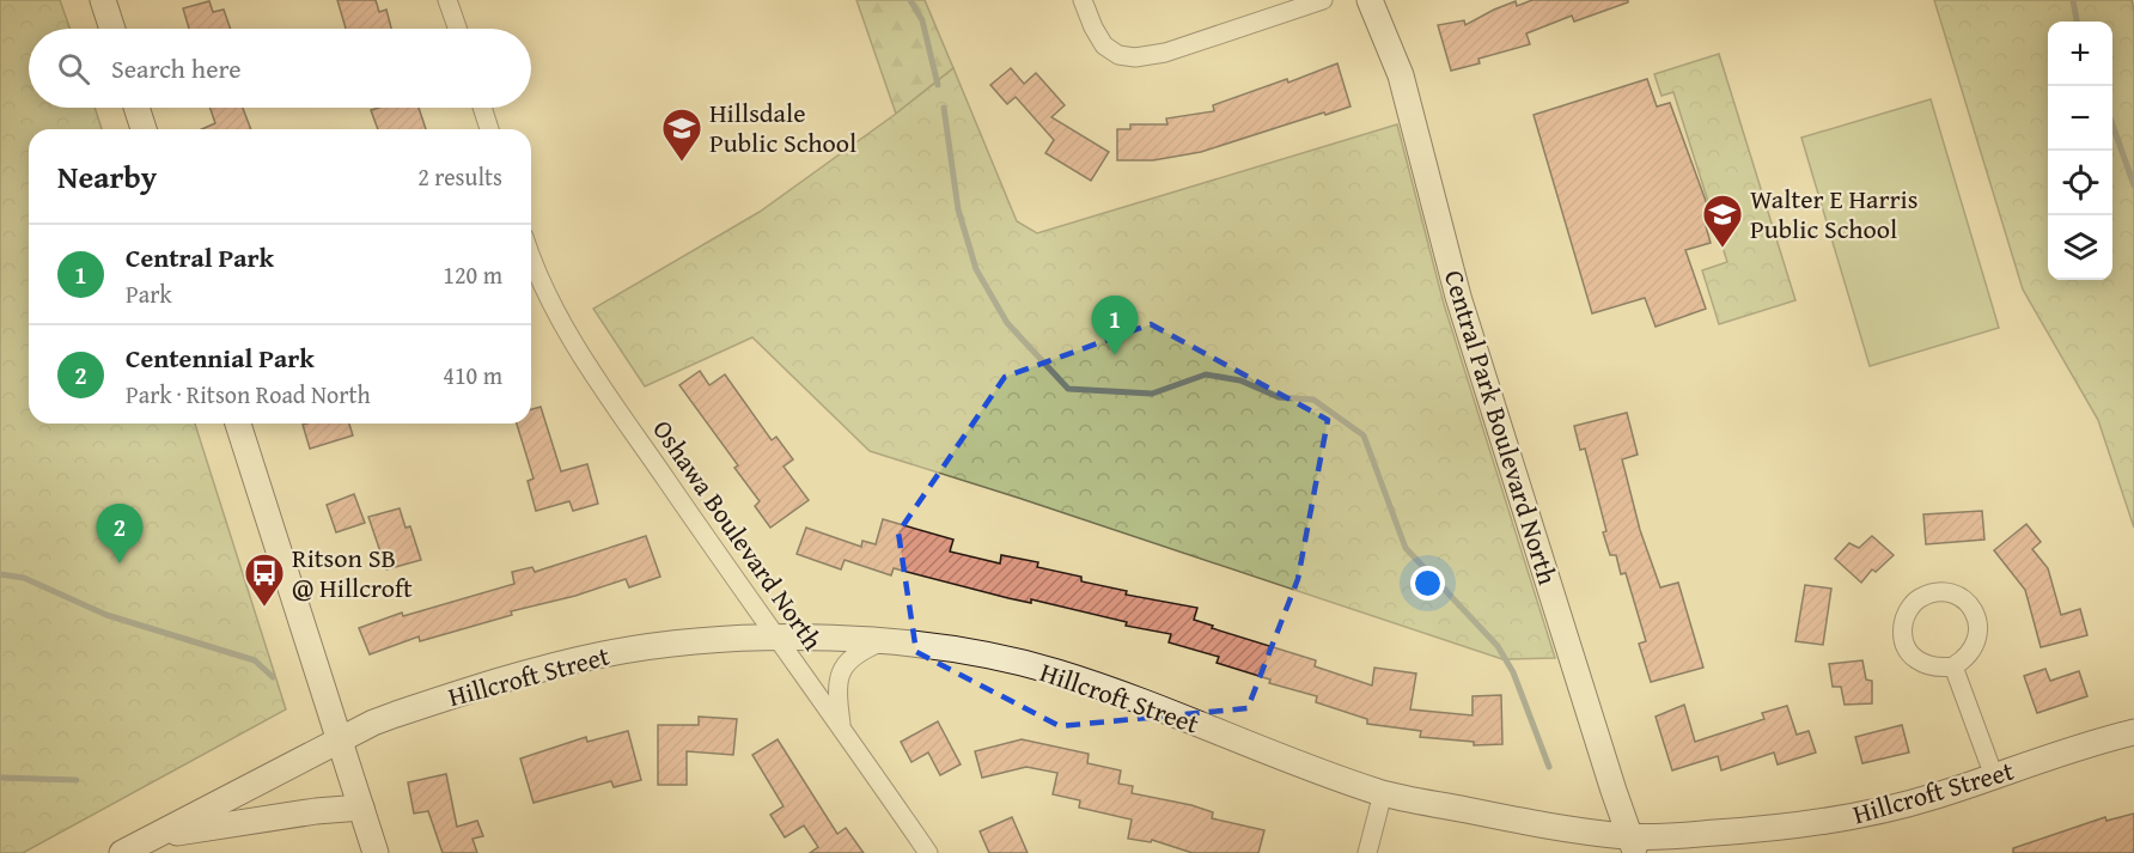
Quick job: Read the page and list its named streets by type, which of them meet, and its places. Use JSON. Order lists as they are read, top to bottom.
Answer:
{
  "streets": {
    "street": ["Central Park Boulevard North", "Oshawa Boulevard North", "Hillcroft Street"]
  },
  "crossings": [
    ["Central Park Boulevard North", "Hillcroft Street"],
    ["Oshawa Boulevard North", "Hillcroft Street"]
  ],
  "places": {
    "school or university": ["Hillsdale Public School", "Walter E Harris Public School"],
    "bus stop": ["Ritson SB @ Hillcroft"]
  },
  "page": {
    "map_buttons": ["+", "−"],
    "search": "Search here",
    "heading": ["Nearby", "2 results"],
    "list": [
      {
        "mark": "1",
        "name": "Central Park",
        "note": "Park",
        "value": "120 m"
      },
      {
        "mark": "2",
        "name": "Centennial Park",
        "note": "Park · Ritson Road North",
        "value": "410 m"
      }
    ],
    "pins": ["1", "2"]
  }
}
